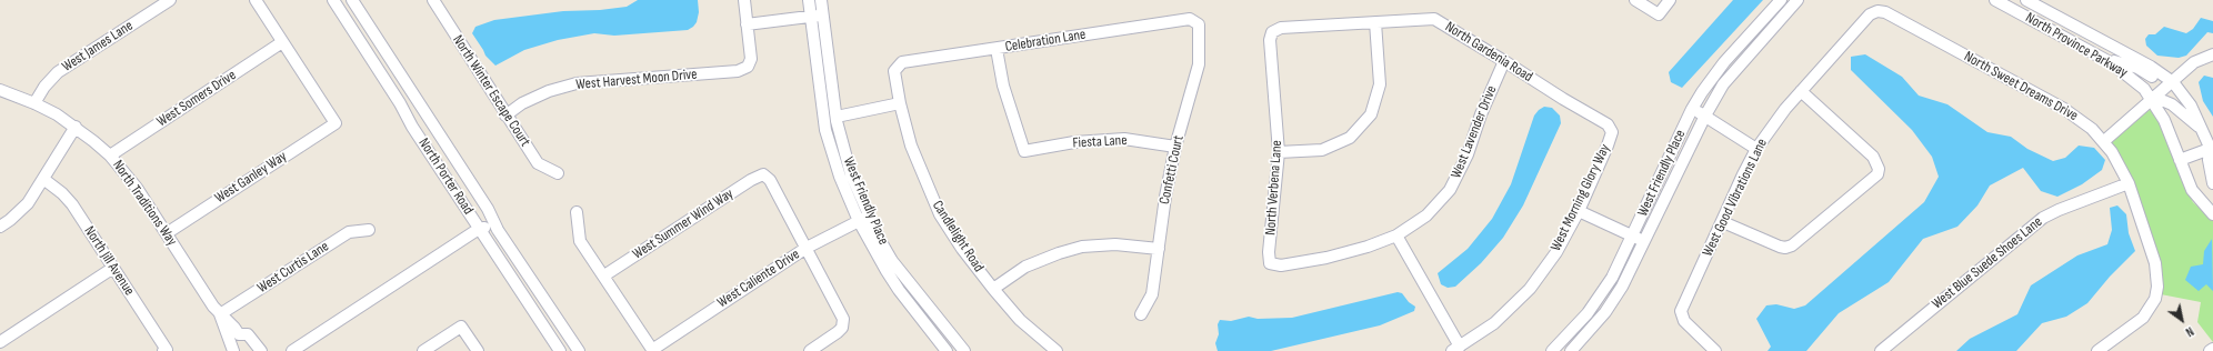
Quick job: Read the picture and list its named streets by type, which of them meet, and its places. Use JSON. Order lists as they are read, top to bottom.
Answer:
{
  "streets": {
    "street": [
      "Celebration Lane",
      "North Province Parkway",
      "West James Lane",
      "North Gardenia Road",
      "West Harvest Moon Drive",
      "North Sweet Dreams Drive",
      "North Winter Escape Court",
      "West Somers Drive",
      "West Lavender Drive",
      "Fiesta Lane",
      "Confetti Court",
      "West Friendly Place",
      "North Porter Road",
      "West Ganley Way",
      "North Verbena Lane",
      "West Morning Glory Way",
      "West Good Vibrations Lane",
      "North Traditions Way",
      "West Summer Wind Way",
      "Candlelight Road",
      "North Jill Avenue",
      "West Blue Suede Shoes Lane",
      "West Curtis Lane",
      "West Caliente Drive"
    ]
  },
  "crossings": [
    ["Celebration Lane", "Fiesta Lane"],
    ["Celebration Lane", "Confetti Court"],
    ["Celebration Lane", "Candlelight Road"],
    ["West James Lane", "North Traditions Way"],
    ["North Gardenia Road", "West Lavender Drive"],
    ["North Gardenia Road", "North Verbena Lane"],
    ["North Gardenia Road", "West Morning Glory Way"],
    ["West Harvest Moon Drive", "North Winter Escape Court"],
    ["North Sweet Dreams Drive", "West Good Vibrations Lane"],
    ["North Sweet Dreams Drive", "West Blue Suede Shoes Lane"],
    ["West Somers Drive", "West Ganley Way"],
    ["West Somers Drive", "North Traditions Way"],
    ["West Lavender Drive", "North Verbena Lane"],
    ["Fiesta Lane", "Confetti Court"],
    ["West Friendly Place", "West Caliente Drive"],
    ["West Ganley Way", "North Traditions Way"],
    ["North Traditions Way", "West Curtis Lane"],
    ["West Summer Wind Way", "West Caliente Drive"]
  ],
  "north": "bottom right"
}
